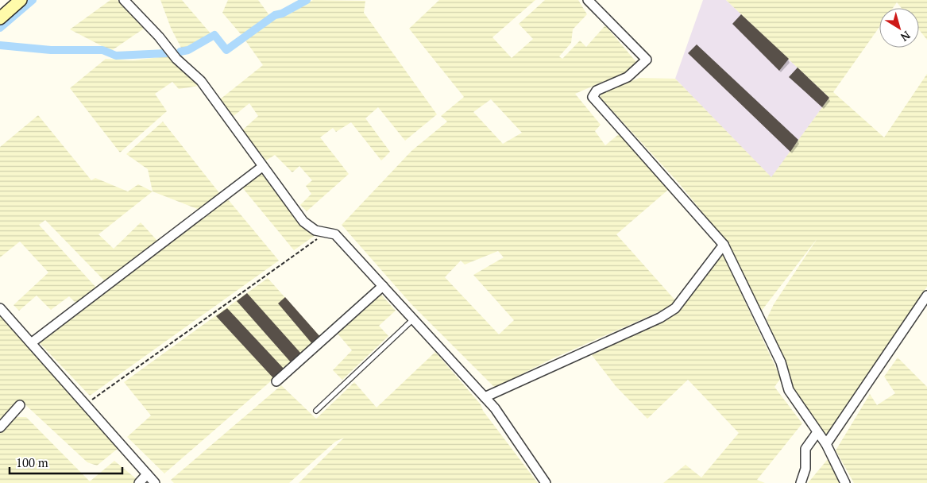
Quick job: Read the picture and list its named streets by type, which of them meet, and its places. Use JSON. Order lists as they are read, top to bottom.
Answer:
{
  "scale_bar": "100 m",
  "north": "bottom right"
}
